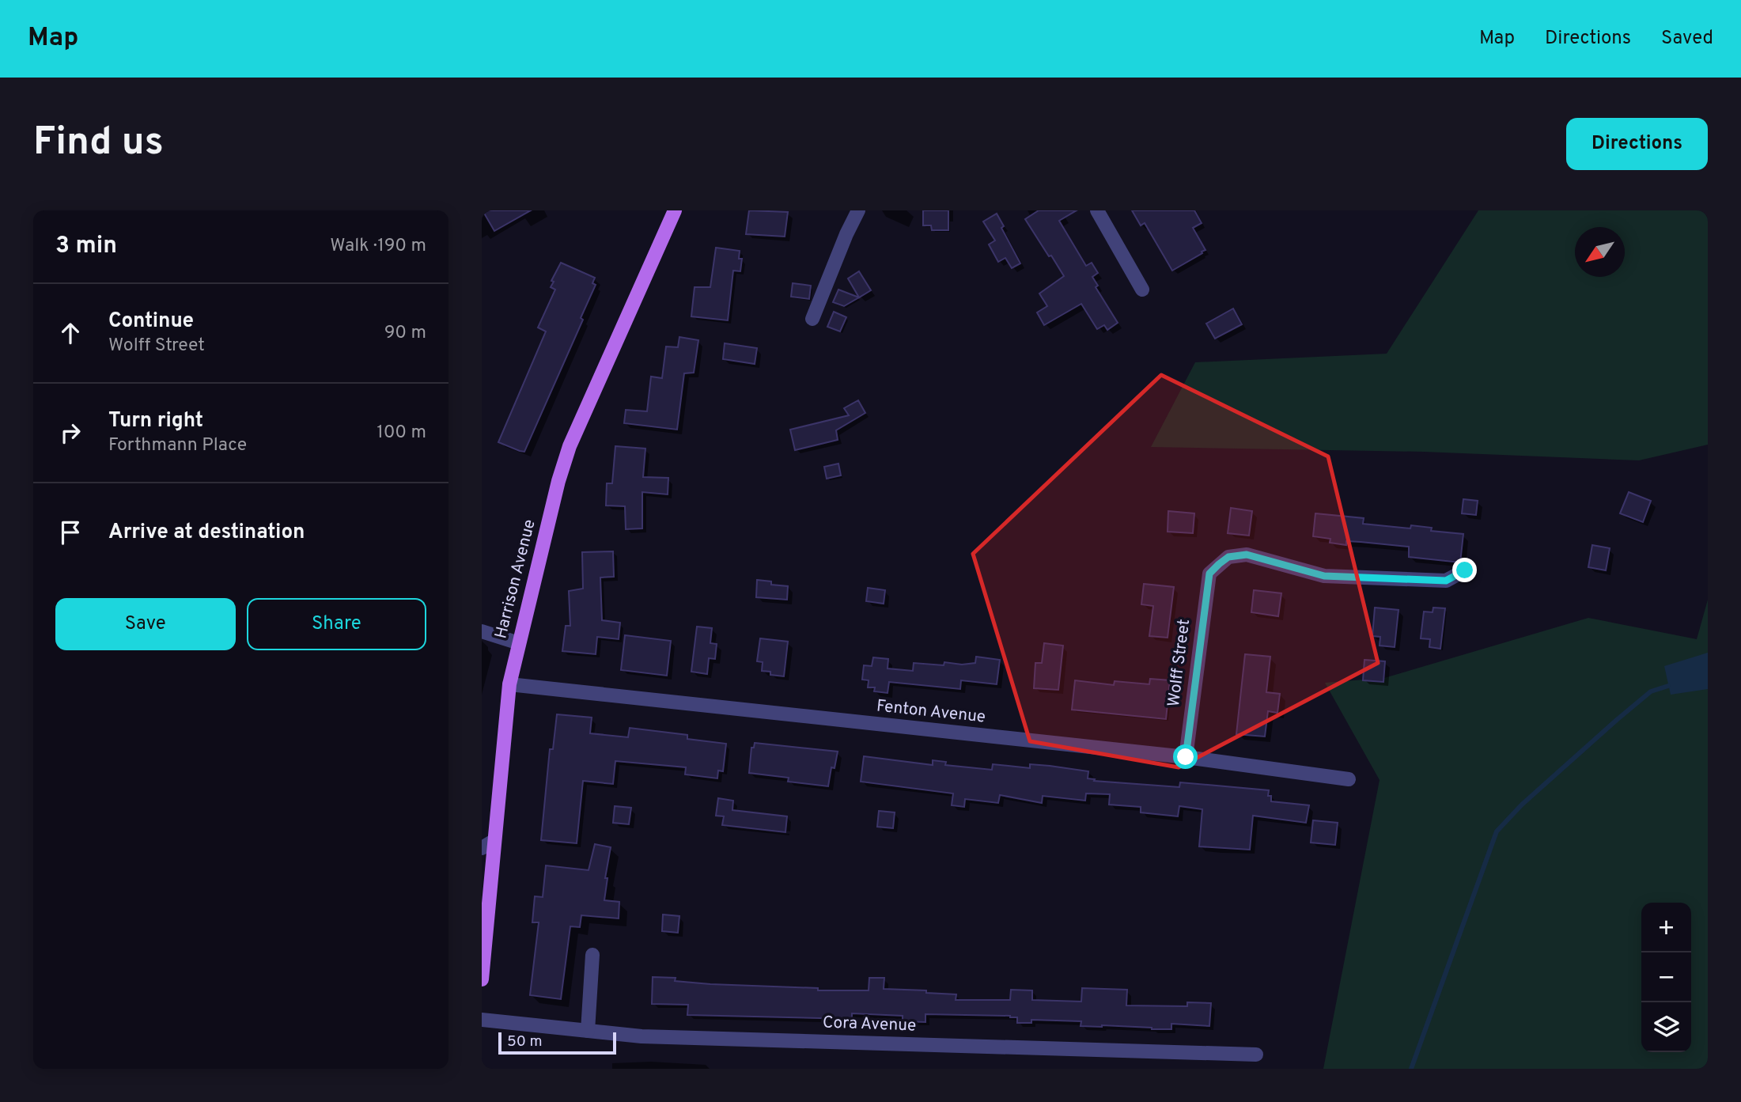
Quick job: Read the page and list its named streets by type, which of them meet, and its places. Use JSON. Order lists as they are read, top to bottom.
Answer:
{
  "streets": {
    "main road": ["Harrison Avenue"],
    "street": ["Wolff Street", "Fenton Avenue", "Cora Avenue"]
  },
  "crossings": [
    ["Harrison Avenue", "Fenton Avenue"],
    ["Wolff Street", "Fenton Avenue"]
  ],
  "scale_bar": "50 m",
  "north": "bottom left",
  "page": {
    "header": "Map",
    "nav": ["Map", "Directions", "Saved"],
    "buttons": [
      "Directions",
      ["Save", "Share"]
    ],
    "title": "Find us",
    "heading": ["3 min", "Walk · 190 m"],
    "list": [
      ["Continue", "Wolff Street", "90 m"],
      ["Turn right", "Forthmann Place", "100 m"],
      "Arrive at destination"
    ],
    "map_buttons": ["+", "−"],
    "scale": "50 m"
  }
}
